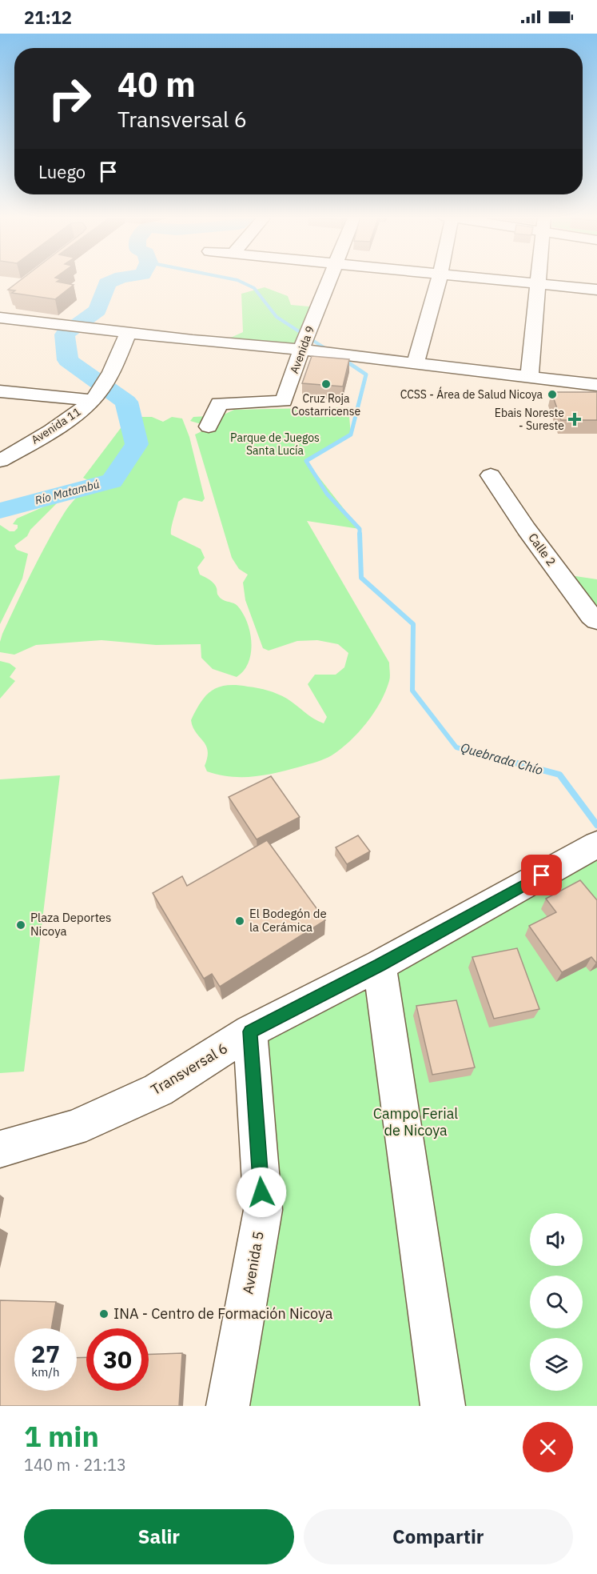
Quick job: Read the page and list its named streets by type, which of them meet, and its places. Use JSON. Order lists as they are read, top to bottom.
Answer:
{
  "streets": {
    "street": [
      "Avenida 9",
      "Avenida 11",
      "Calle 2",
      "Transversal 6",
      "Avenida 5"
    ]
  },
  "crossings": [
    ["Transversal 6", "Avenida 5"]
  ],
  "water": ["Río Matambú", "Quebrada Chío"],
  "parks": ["Parque de Juegos Santa Lucía", "Campo Ferial de Nicoya"],
  "places": {
    "other": [
      "Cruz Roja Costarricense",
      "CCSS - Área de Salud Nicoya",
      "El Bodegón de la Cerámica",
      "Plaza Deportes Nicoya",
      "INA - Centro de Formación Nicoya"
    ],
    "health": ["Ebais Noreste - Sureste"]
  },
  "page": {
    "status": "21:12",
    "turn": ["40 m", "Transversal 6"],
    "then": "Luego",
    "speed": "27 km/h",
    "limit": "30",
    "heading": ["1 min", "140 m · 21:13"],
    "buttons": ["Salir", "Compartir"]
  }
}
